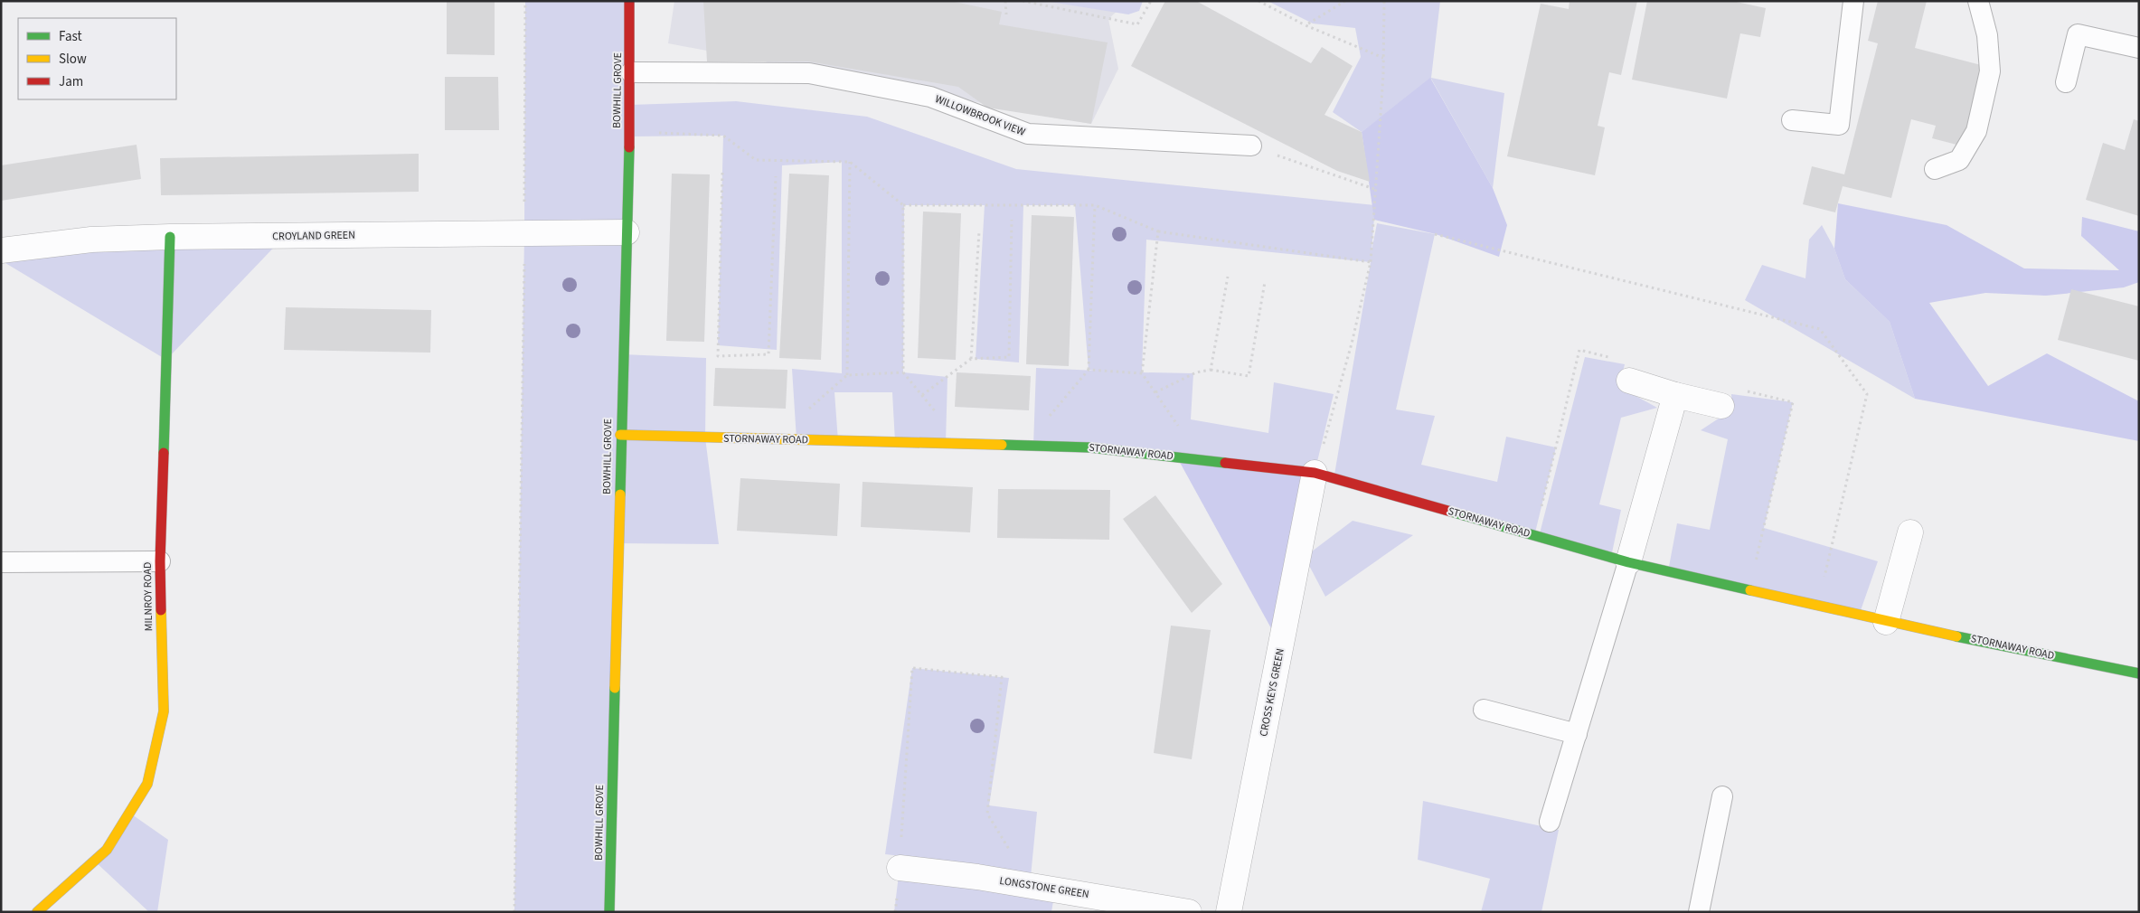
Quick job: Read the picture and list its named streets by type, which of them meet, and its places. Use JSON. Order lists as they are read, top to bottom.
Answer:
{
  "streets": {
    "street": [
      "BOWHILL GROVE",
      "CROYLAND GREEN",
      "STORNAWAY ROAD",
      "MILNROY ROAD",
      "CROSS KEYS GREEN",
      "LONGSTONE GREEN"
    ],
    "lane": ["WILLOWBROOK VIEW"]
  },
  "crossings": [
    ["BOWHILL GROVE", "WILLOWBROOK VIEW"],
    ["BOWHILL GROVE", "CROYLAND GREEN"],
    ["BOWHILL GROVE", "STORNAWAY ROAD"],
    ["CROYLAND GREEN", "MILNROY ROAD"],
    ["STORNAWAY ROAD", "CROSS KEYS GREEN"]
  ],
  "legend": ["Fast", "Slow", "Jam"]
}
